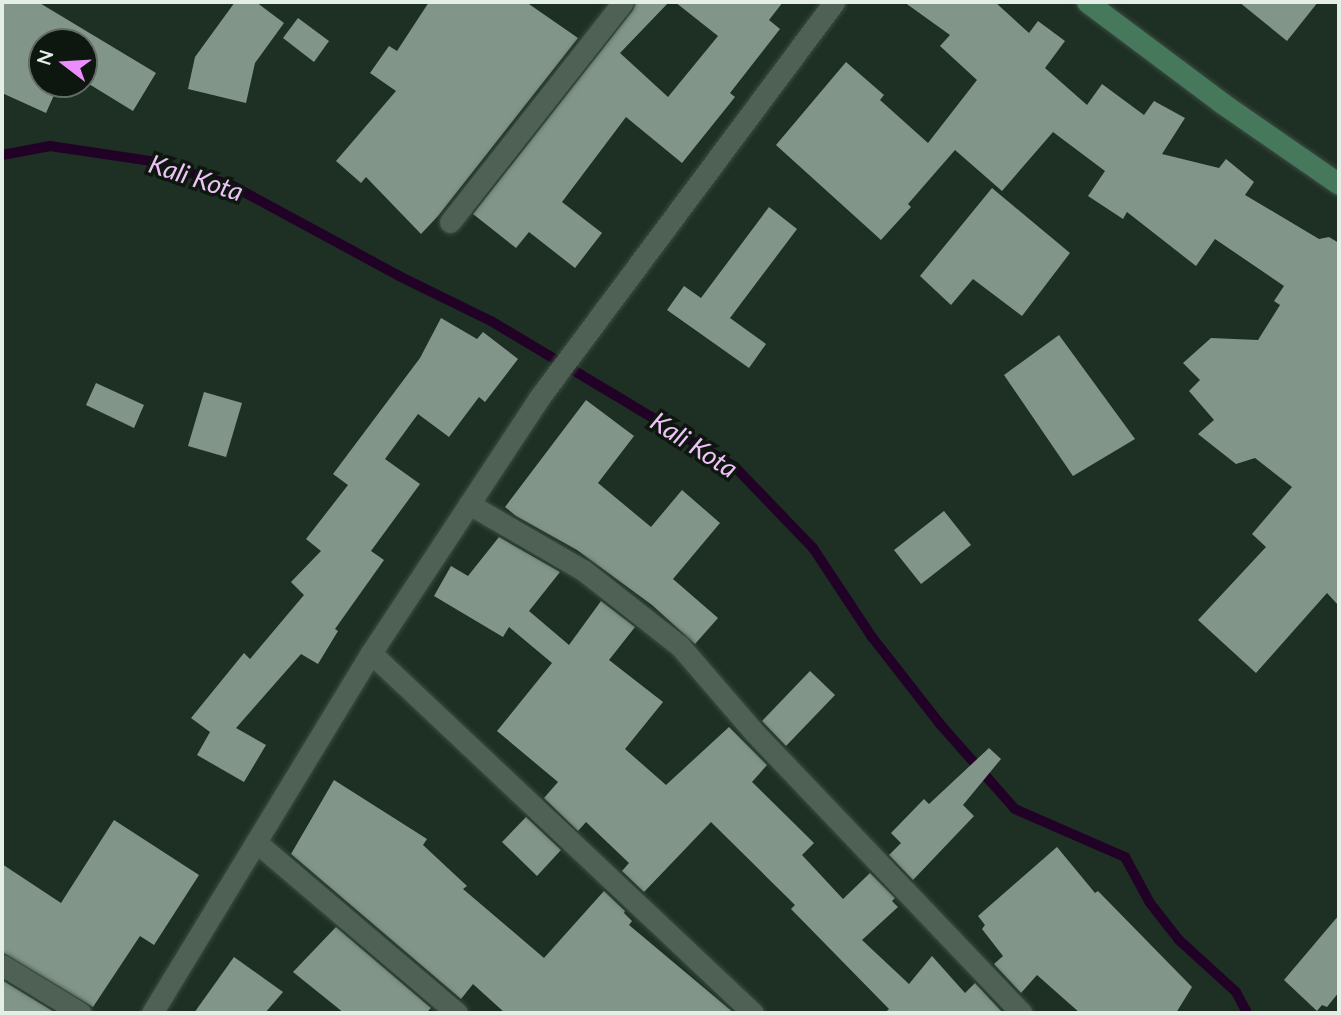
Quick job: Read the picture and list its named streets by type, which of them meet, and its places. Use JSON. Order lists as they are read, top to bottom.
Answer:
{
  "water": ["Kali Kota"],
  "north": "left"
}
